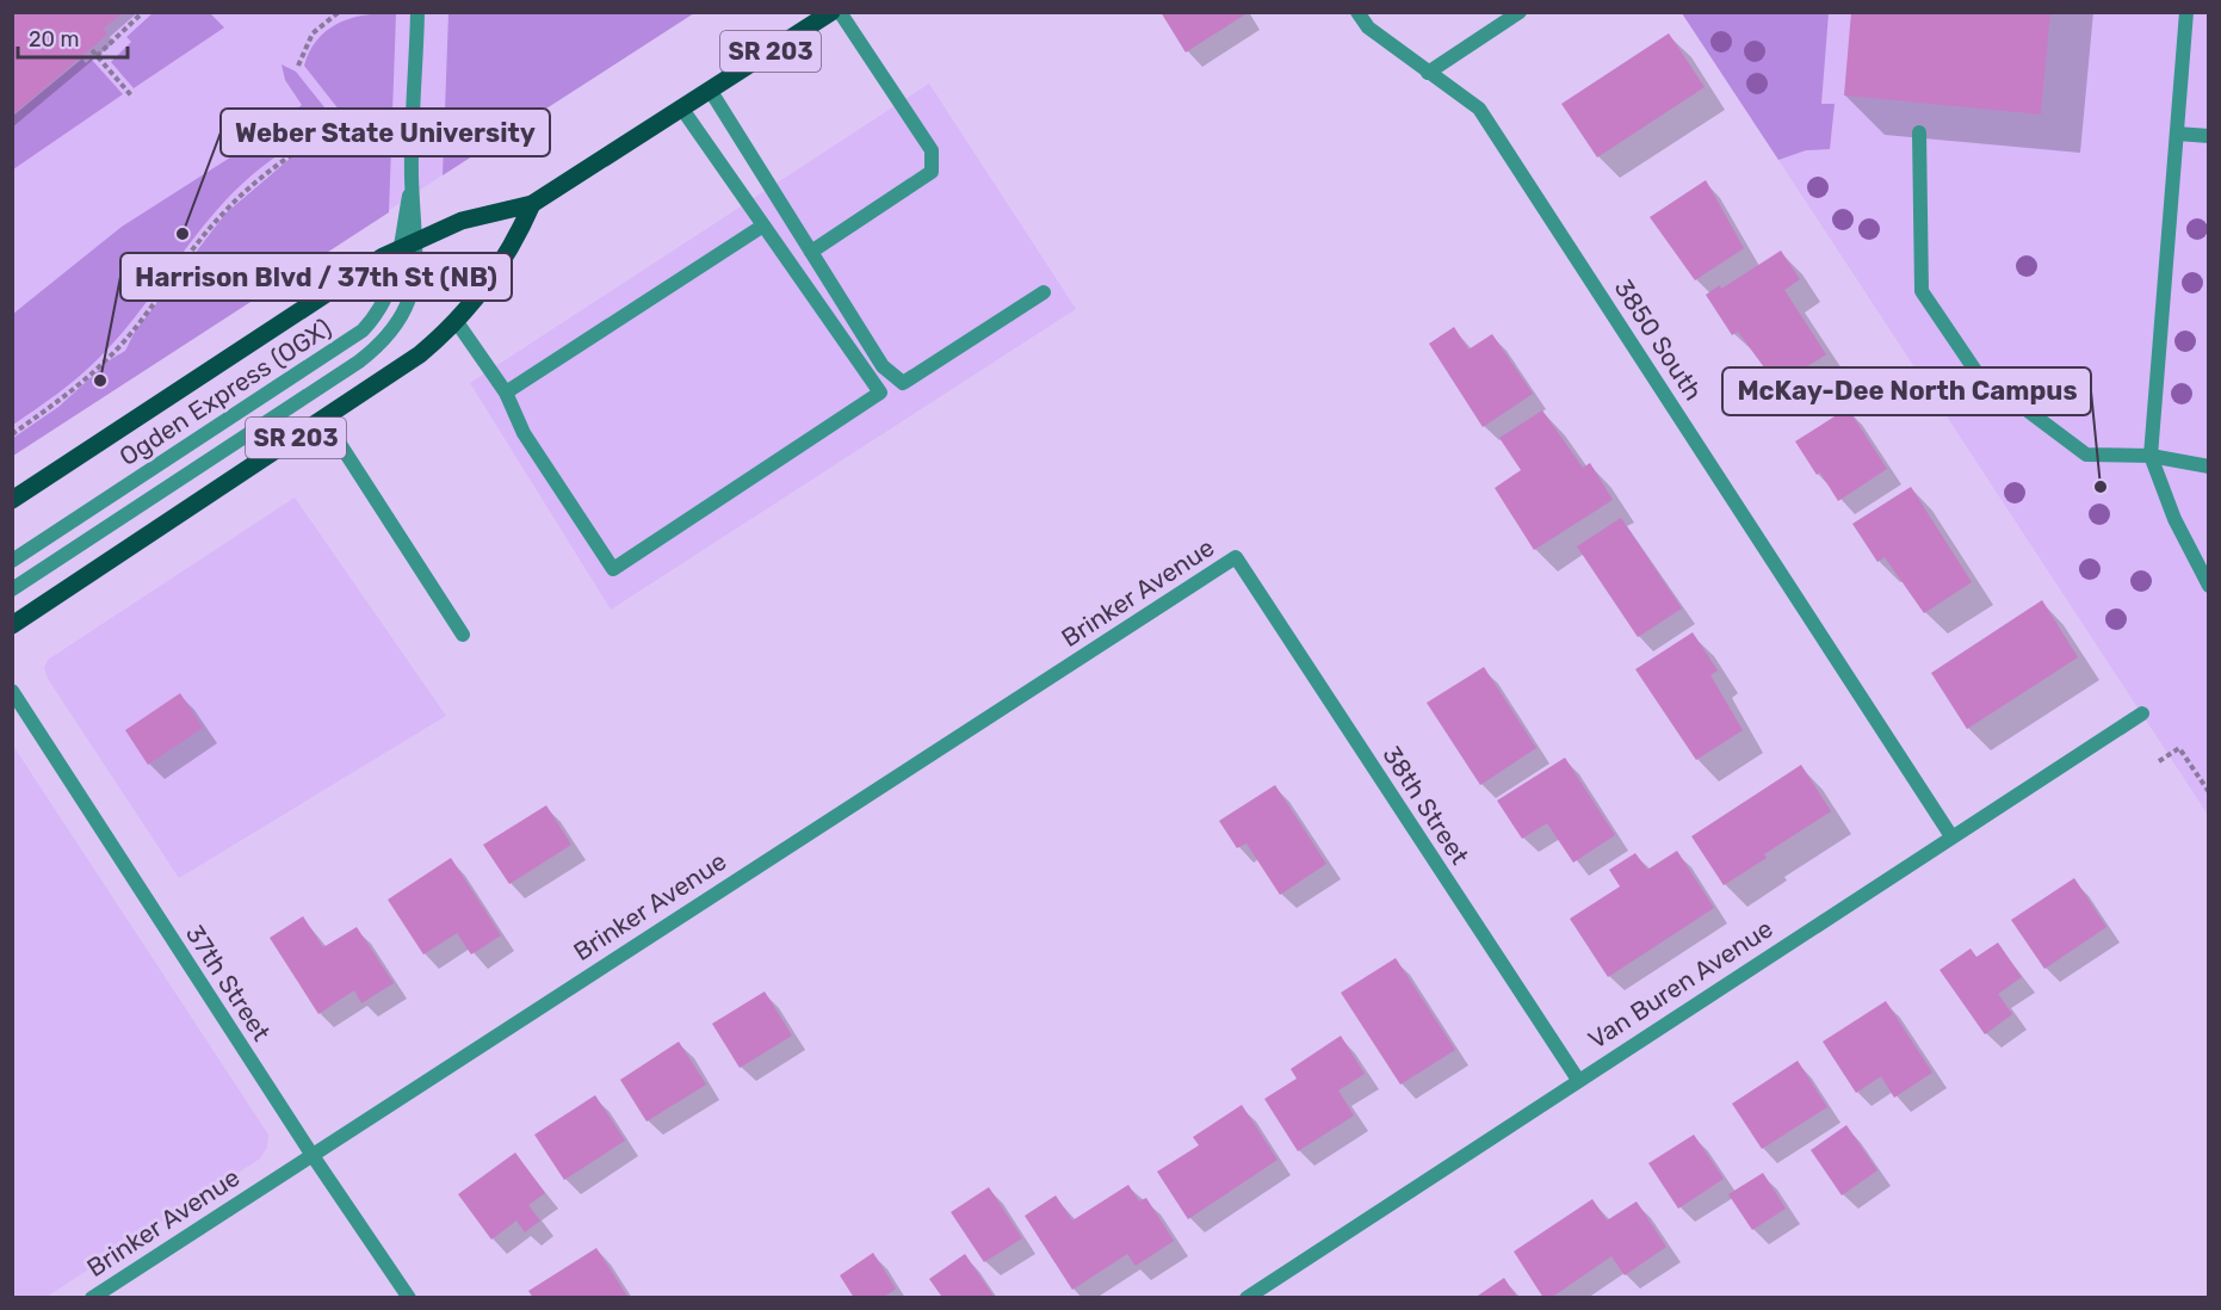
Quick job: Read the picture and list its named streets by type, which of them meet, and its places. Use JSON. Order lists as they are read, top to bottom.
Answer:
{
  "streets": {
    "main road": ["SR 203"],
    "street": [
      "3850 South",
      "Ogden Express (OGX)",
      "Brinker Avenue",
      "38th Street",
      "37th Street",
      "Van Buren Avenue"
    ]
  },
  "crossings": [
    ["SR 203", "Ogden Express (OGX)"],
    ["3850 South", "Van Buren Avenue"],
    ["Brinker Avenue", "38th Street"],
    ["Brinker Avenue", "37th Street"],
    ["38th Street", "Van Buren Avenue"]
  ],
  "places": ["Weber State University", "Harrison Blvd / 37th St (NB)", "McKay-Dee North Campus"],
  "scale_bar": "20 m"
}
